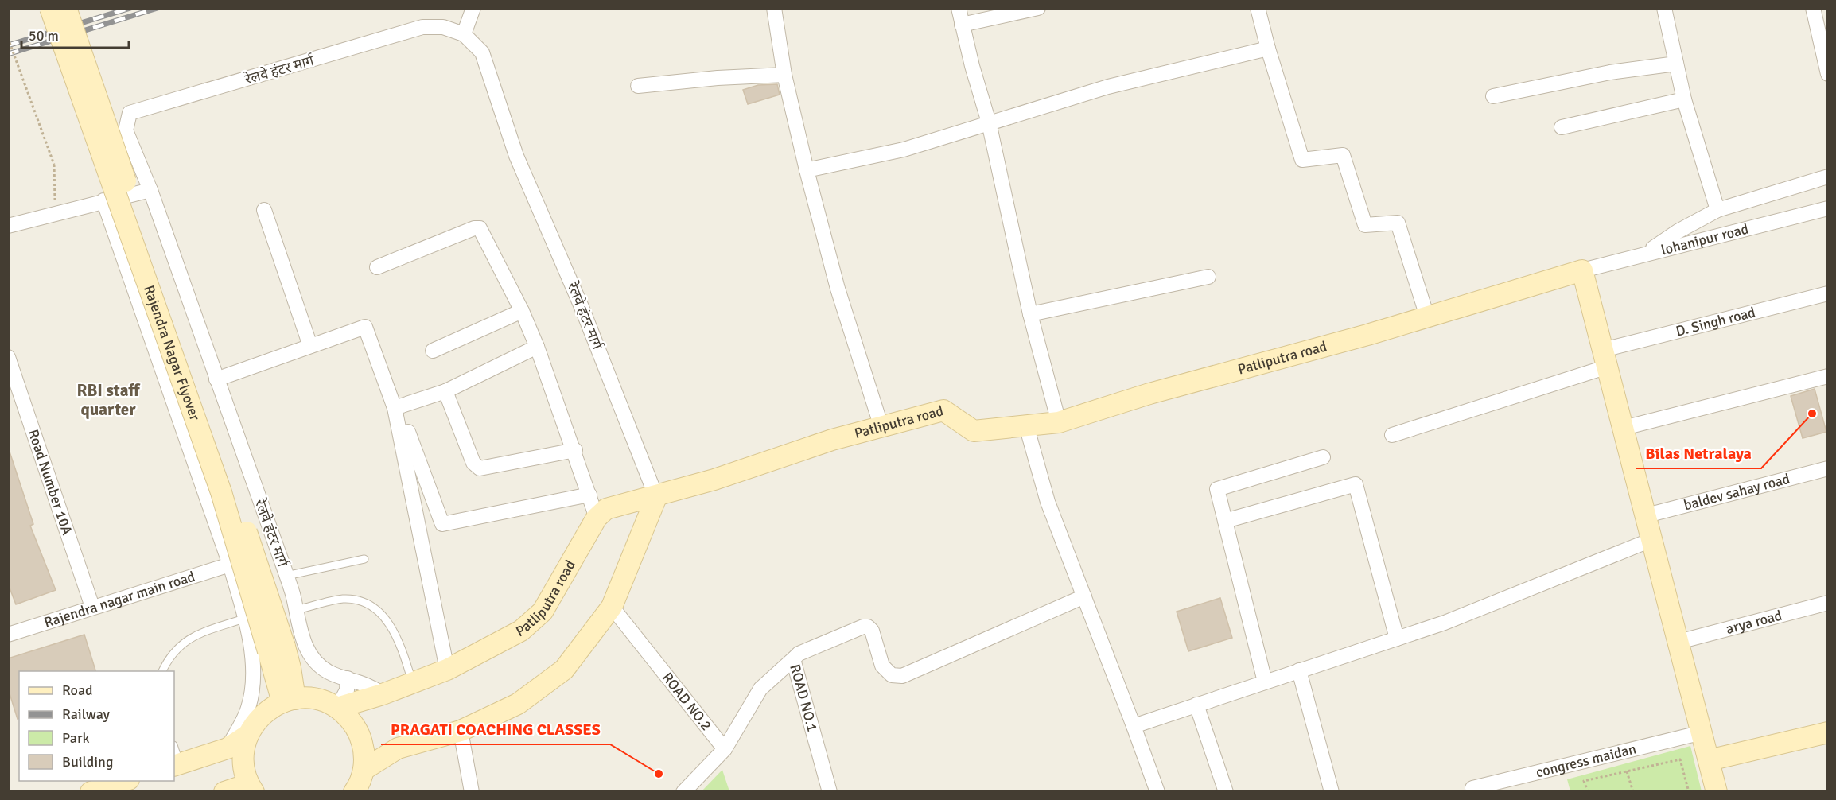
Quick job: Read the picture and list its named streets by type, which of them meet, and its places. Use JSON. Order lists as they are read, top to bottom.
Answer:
{
  "streets": {
    "street": [
      "रेलवे हंटर मार्ग",
      "lohanipur road",
      "D. Singh road",
      "Rajendra Nagar Flyover",
      "Patliputra road",
      "Road Number 10A",
      "baldev sahay road",
      "Rajendra nagar main road",
      "arya road",
      "ROAD NO.1",
      "ROAD NO.2",
      "congress maidan"
    ]
  },
  "crossings": [
    ["रेलवे हंटर मार्ग", "Patliputra road"],
    ["lohanipur road", "Patliputra road"],
    ["Road Number 10A", "Rajendra nagar main road"],
    ["ROAD NO.1", "ROAD NO.2"]
  ],
  "districts": ["RBI staff quarter"],
  "places": ["Bilas Netralaya", "PRAGATI COACHING CLASSES"],
  "legend": [
    "Road",
    "Railway",
    "Park",
    "Building"
  ],
  "scale_bar": "50 m"
}
